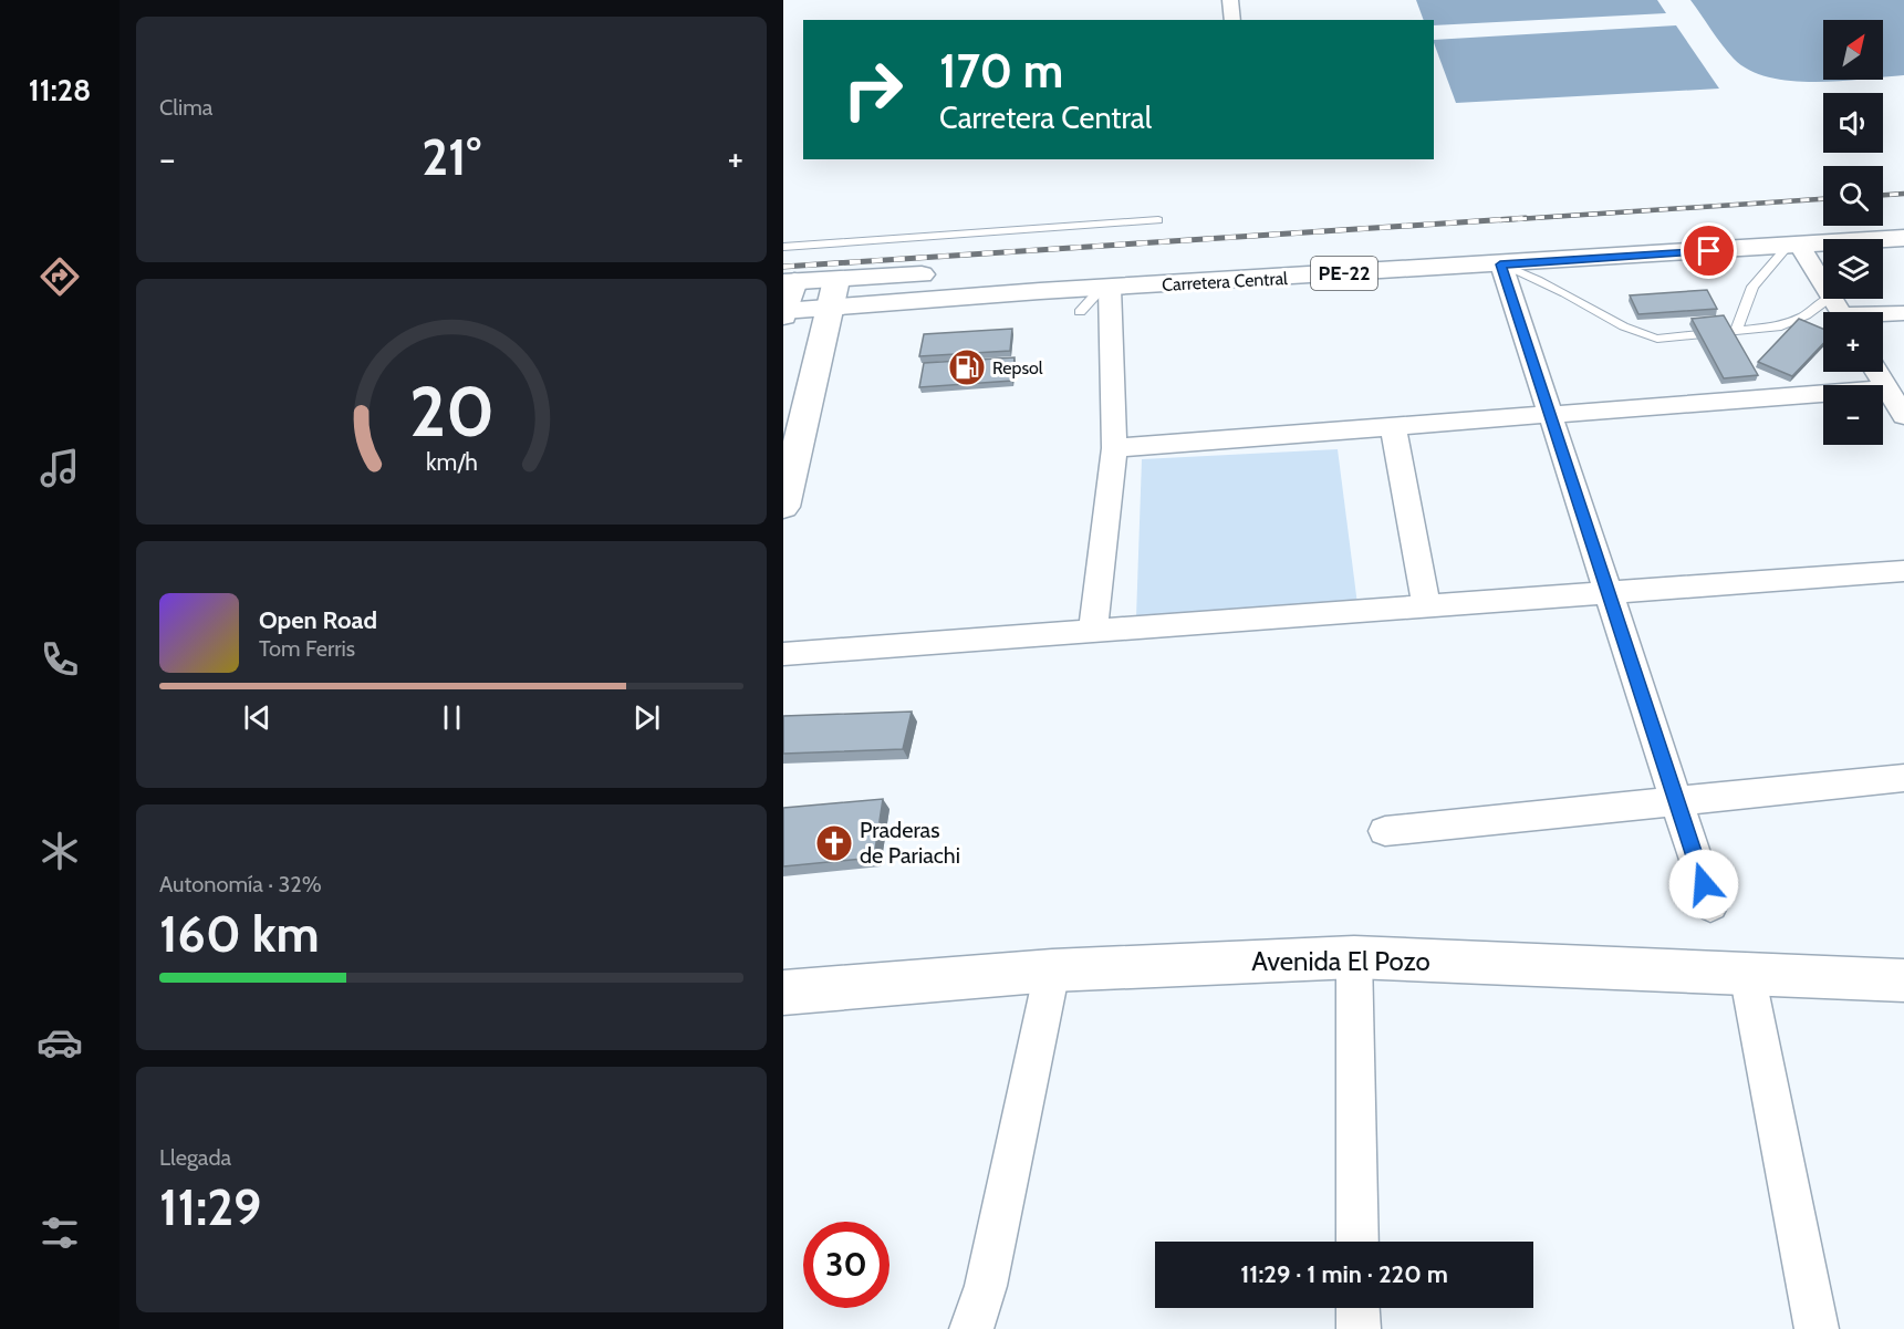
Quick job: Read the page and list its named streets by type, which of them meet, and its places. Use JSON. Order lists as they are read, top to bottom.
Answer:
{
  "streets": {
    "main road": ["PE-22", "Carretera Central", "Avenida El Pozo"]
  },
  "places": {
    "fuel station": ["Repsol"],
    "church": ["Praderas de Pariachi"]
  },
  "north": "top right",
  "page": {
    "tabs": "11:28",
    "tile": [
      "Clima",
      ["Autonomía · 32%", "160 km"],
      ["Llegada", "11:29"]
    ],
    "map_buttons": ["+", "−"],
    "turn": ["170 m", "Carretera Central"],
    "heat": ["−", "21°", "+"],
    "song": ["Open Road", "Tom Ferris"],
    "limit": "30",
    "trip": "11:29 · 1 min · 220 m",
    "gauge": ["20", "km/h"]
  }
}
